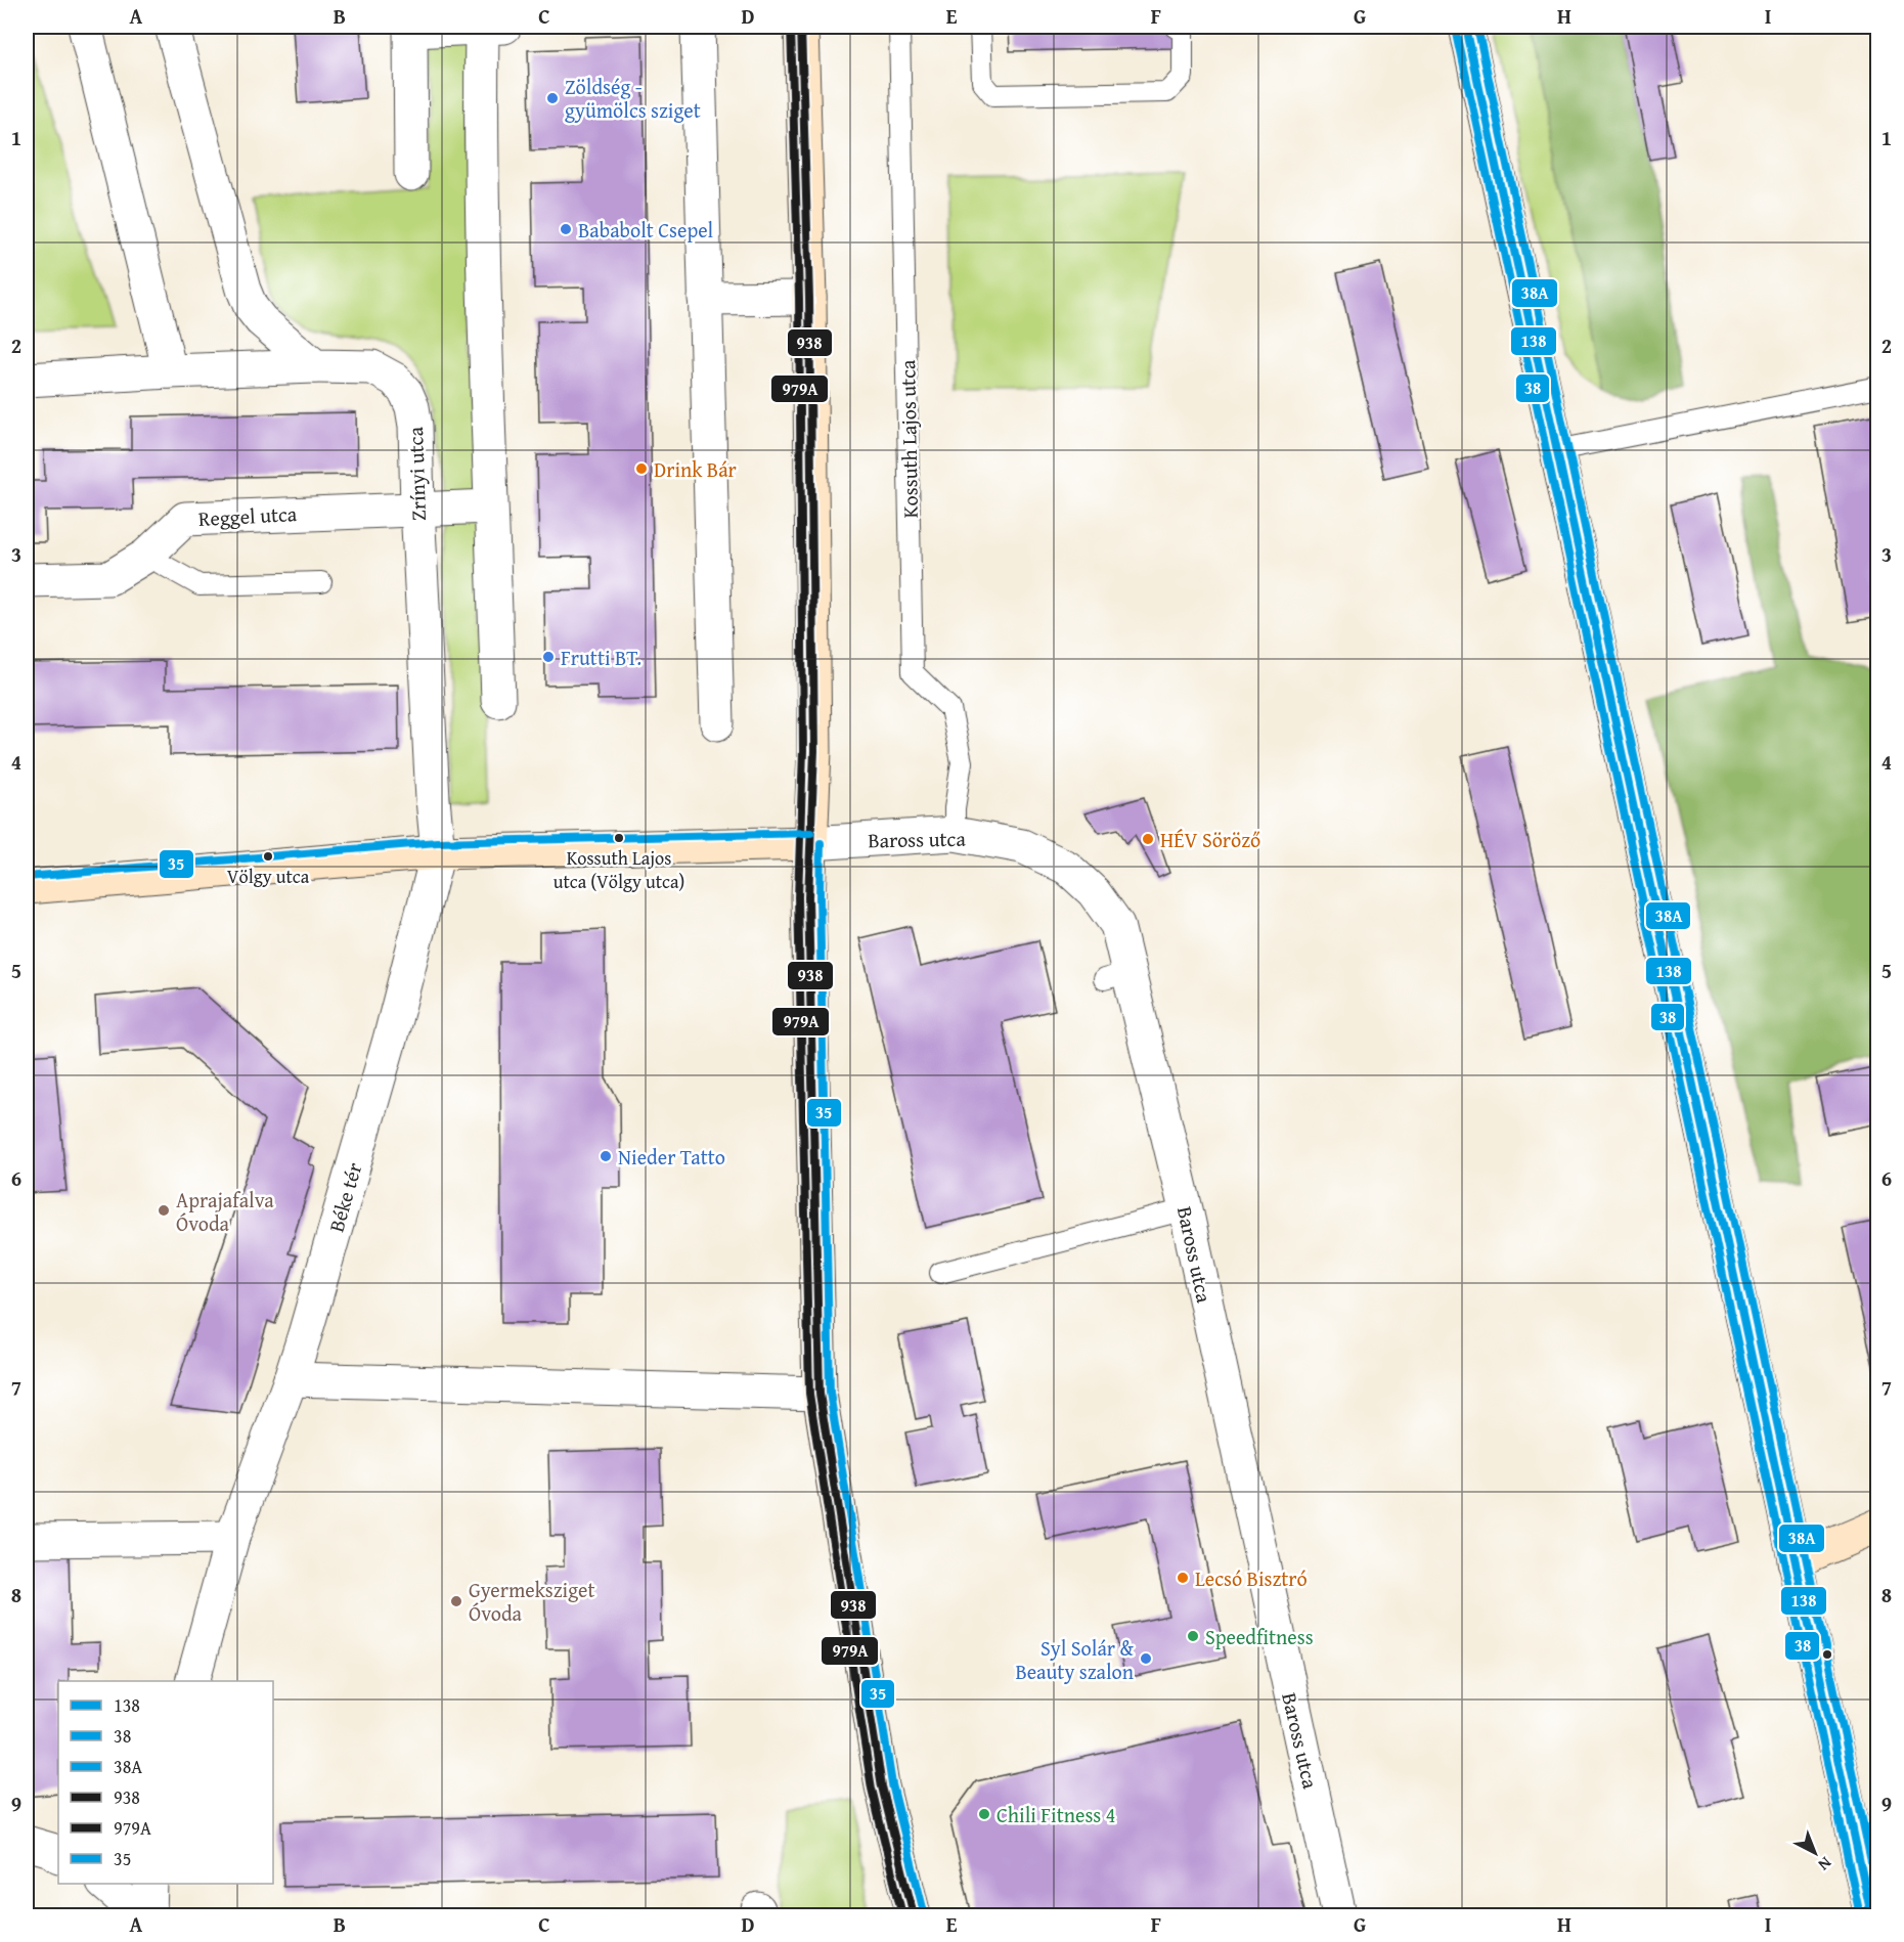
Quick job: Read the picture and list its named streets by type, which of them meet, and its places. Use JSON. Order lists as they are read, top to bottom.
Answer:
{
  "streets": {
    "street": [
      "Zrínyi utca",
      "Reggel utca",
      "Baross utca",
      "Béke tér"
    ],
    "lane": ["Kossuth Lajos utca"]
  },
  "crossings": [
    ["Kossuth Lajos utca", "Baross utca"],
    ["Zrínyi utca", "Reggel utca"],
    ["Zrínyi utca", "Béke tér"]
  ],
  "places": [
    "Zöldség - gyümölcs sziget",
    "Bababolt Csepel",
    "Drink Bár",
    "Frutti BT.",
    "Kossuth Lajos utca (Völgy utca)",
    "HÉV Söröző",
    "Völgy utca",
    "Nieder Tatto",
    "Aprajafalva Óvoda",
    "Lecsó Bisztró",
    "Gyermeksziget Óvoda",
    "Speedfitness",
    "Syl Solár & Beauty szalon",
    "Chili Fitness 4"
  ],
  "lines": [
    "transit line 138",
    "transit line 38A",
    "transit line 938",
    "transit line 979A",
    "transit line 38",
    "transit line 35"
  ],
  "legend": [
    "138",
    "38",
    "38A",
    "938",
    "979A",
    "35"
  ],
  "north": "bottom right",
  "grid": {
    "columns": [
      "A",
      "B",
      "C",
      "D",
      "E",
      "F",
      "G",
      "H",
      "I"
    ],
    "rows": [
      "1",
      "2",
      "3",
      "4",
      "5",
      "6",
      "7",
      "8",
      "9"
    ]
  }
}
